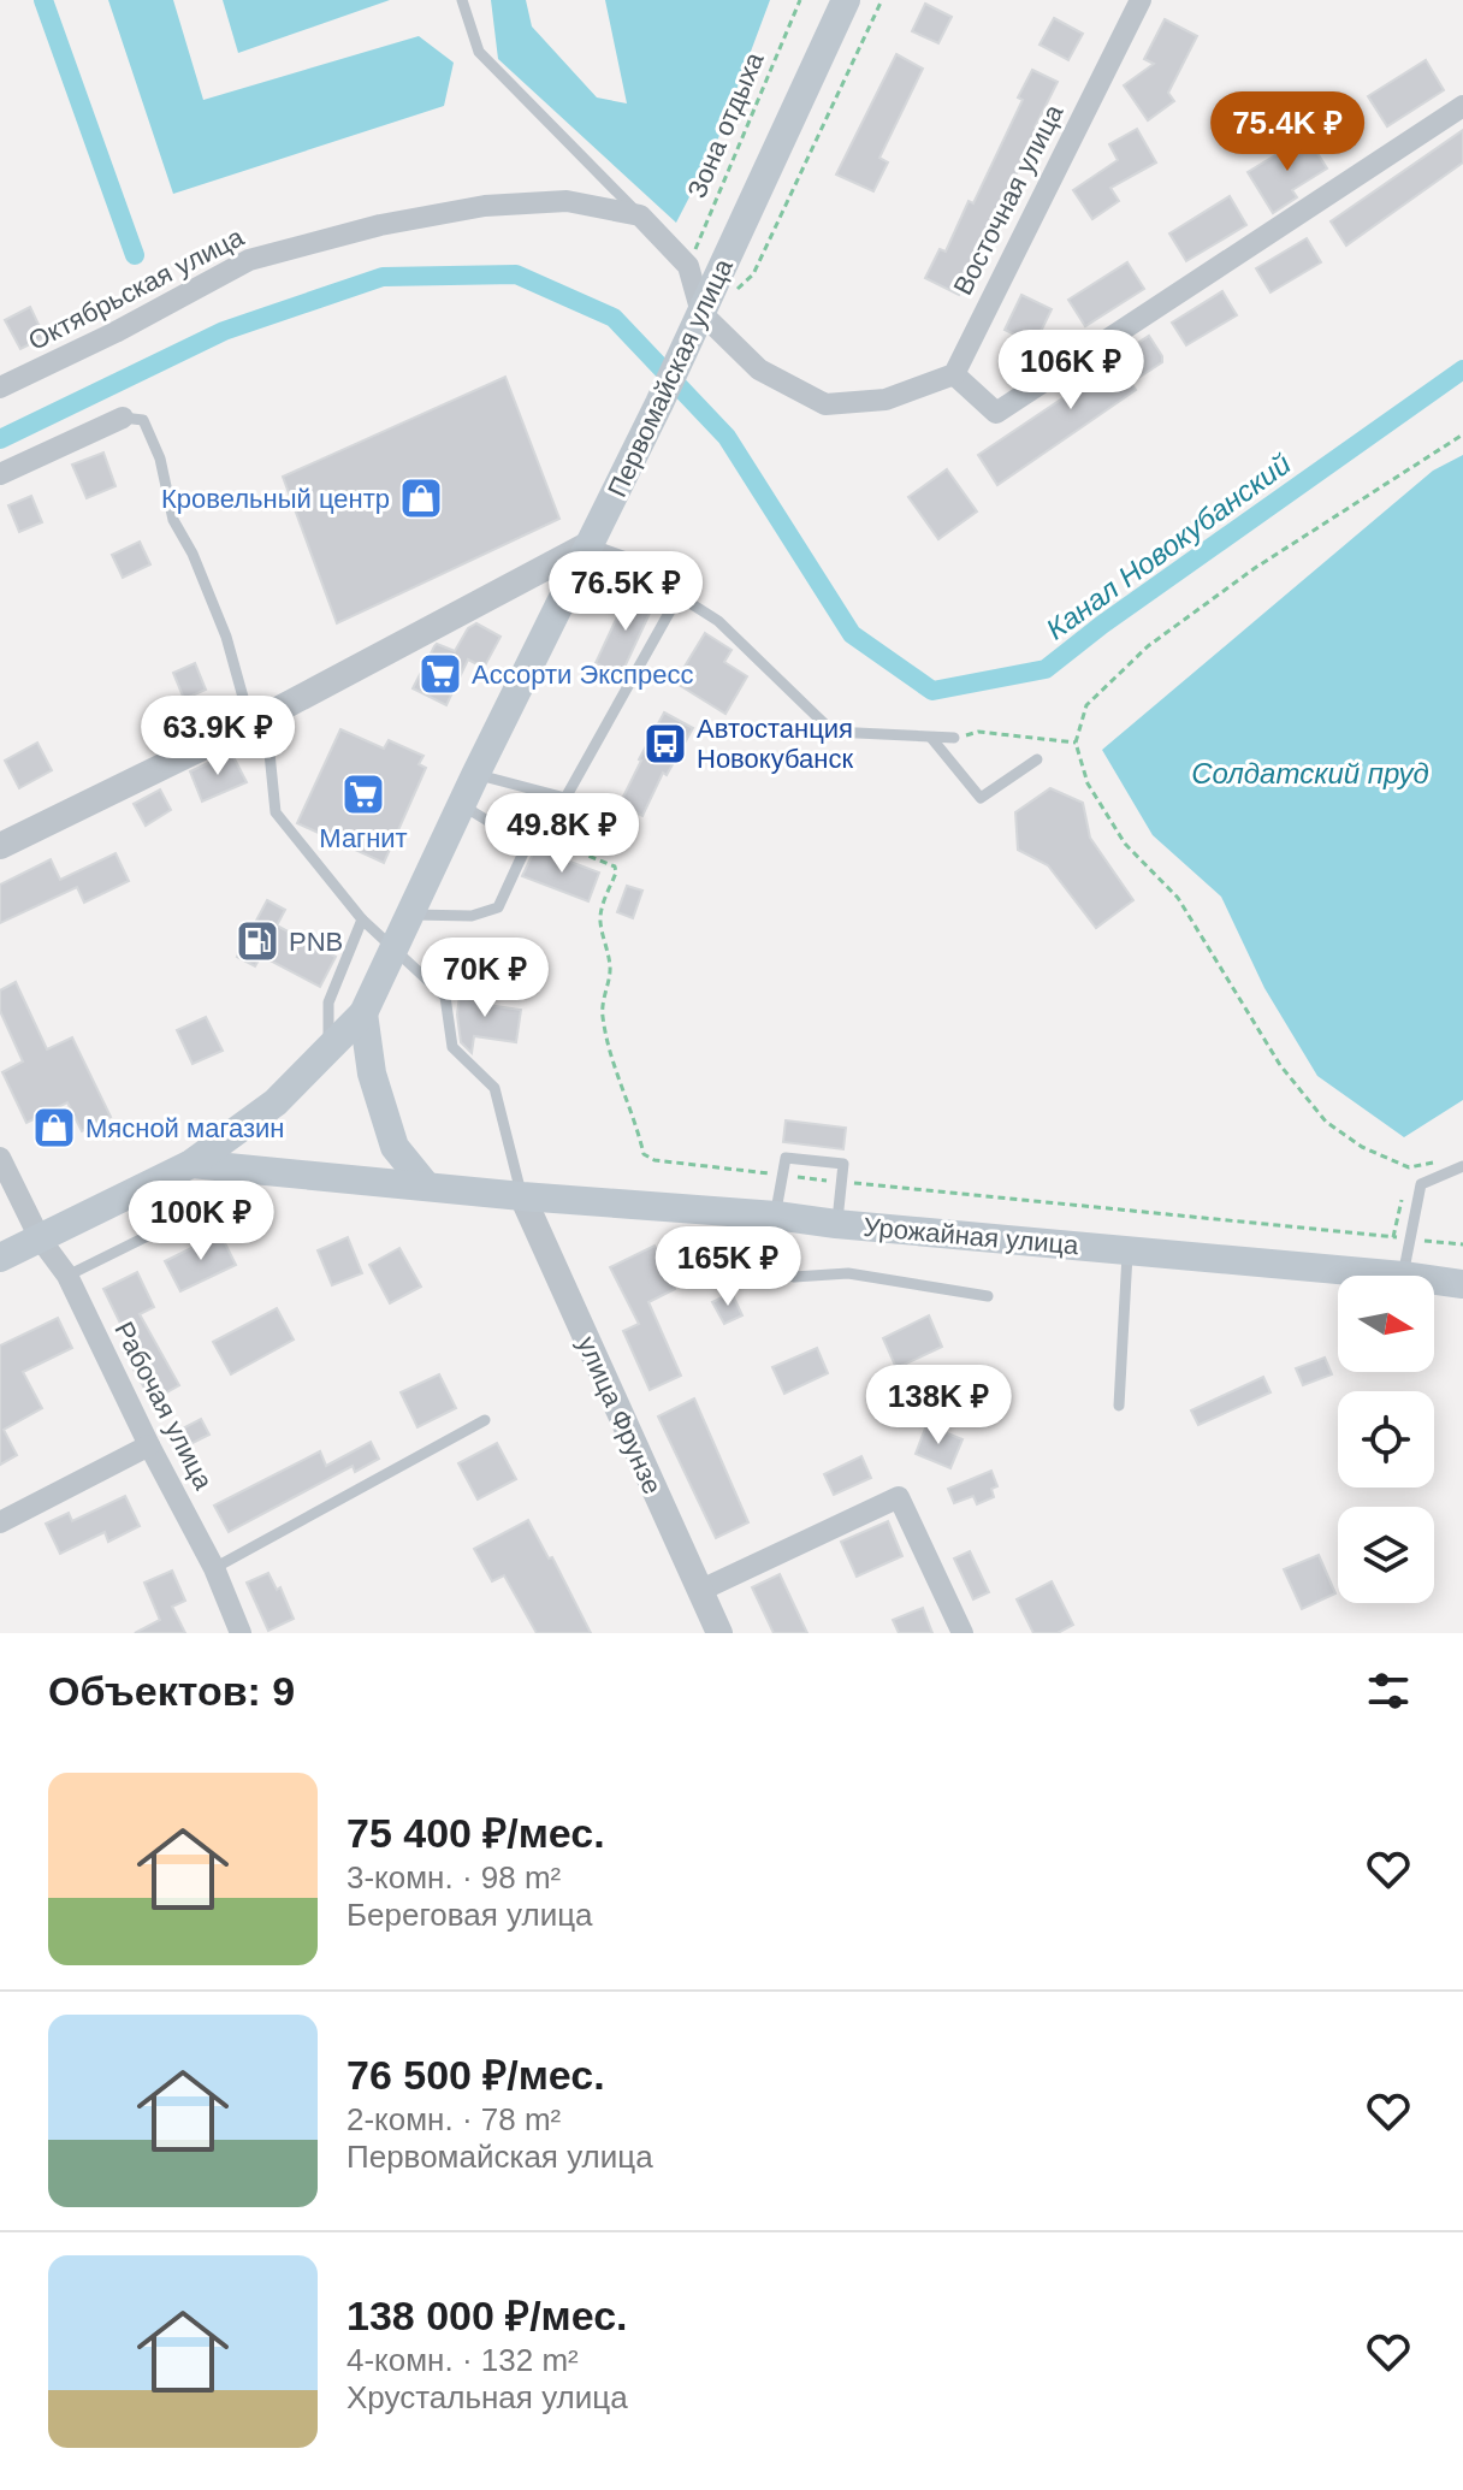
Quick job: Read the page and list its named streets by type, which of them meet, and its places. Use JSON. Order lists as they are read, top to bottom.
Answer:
{
  "streets": {
    "main road": ["Первомайская улица", "Урожайная улица"],
    "street": [
      "Восточная улица",
      "Октябрьская улица",
      "Рабочая улица",
      "улица Фрунзе"
    ],
    "path": ["Зона отдыха"]
  },
  "crossings": [
    ["Первомайская улица", "Урожайная улица"],
    ["Первомайская улица", "Рабочая улица"],
    ["Урожайная улица", "улица Фрунзе"]
  ],
  "water": ["Канал Новокубанский", "Солдатский пруд"],
  "places": {
    "shop": ["Кровельный центр", "Мясной магазин"],
    "supermarket": ["Ассорти Экспресс", "Магнит"],
    "bus stop": ["Автостанция Новокубанск"],
    "fuel station": ["PNB"]
  },
  "north": "right",
  "page": {
    "price": [
      "75.4K ₽",
      "106K ₽",
      "76.5K ₽",
      "63.9K ₽",
      "49.8K ₽",
      "70K ₽",
      "100K ₽",
      "165K ₽",
      "138K ₽"
    ],
    "heading": "Объектов: 9",
    "list": [
      {
        "name": "75 400 ₽/мес.",
        "note": "3-комн. · 98 m² · Береговая улица"
      },
      {
        "name": "76 500 ₽/мес.",
        "note": "2-комн. · 78 m² · Первомайская улица"
      },
      {
        "name": "138 000 ₽/мес.",
        "note": "4-комн. · 132 m² · Хрустальная улица"
      }
    ]
  }
}
